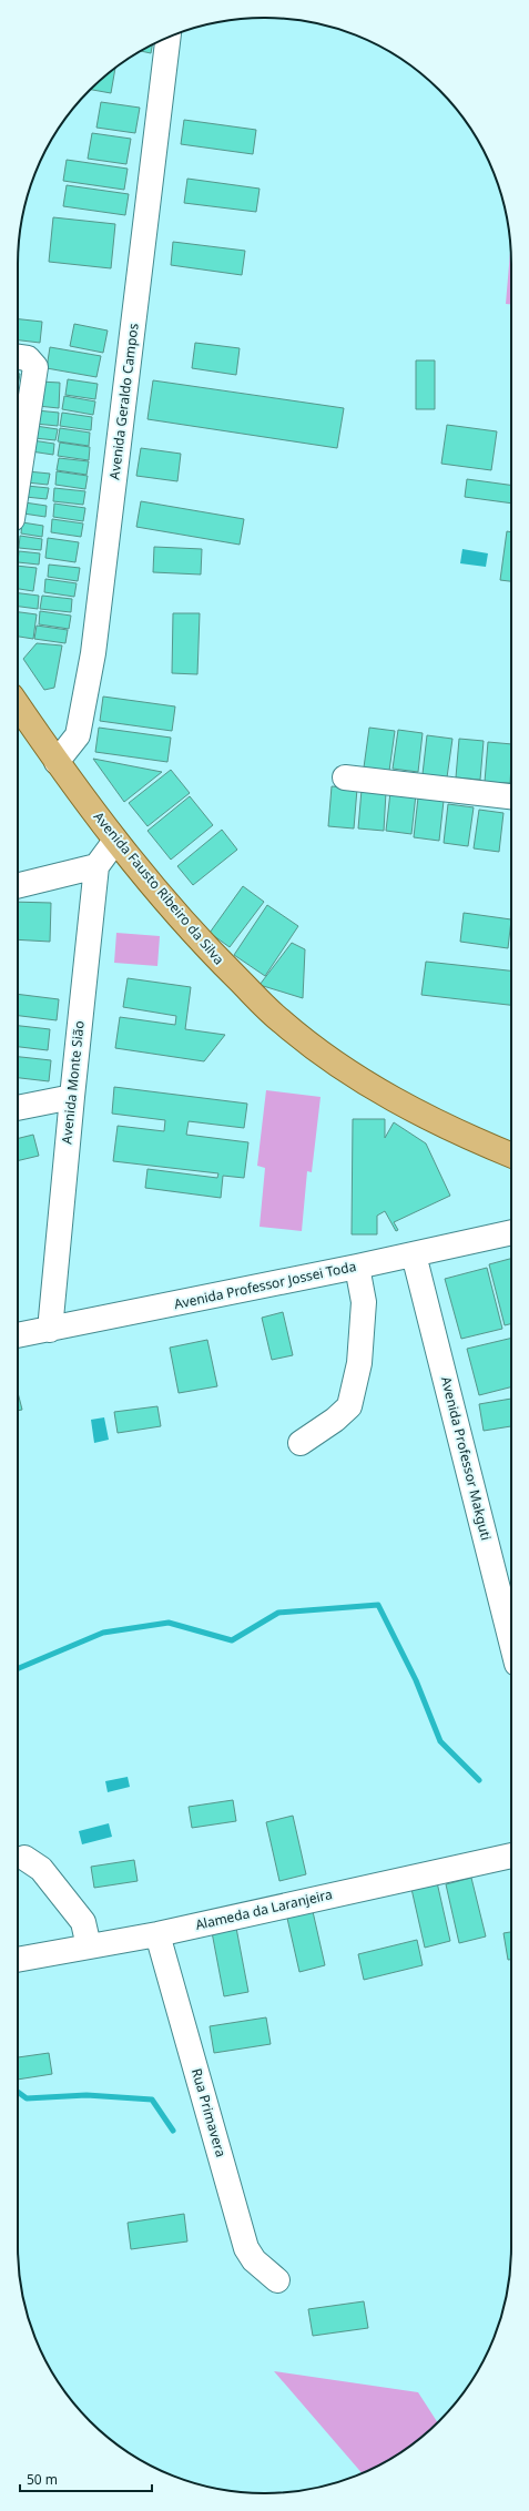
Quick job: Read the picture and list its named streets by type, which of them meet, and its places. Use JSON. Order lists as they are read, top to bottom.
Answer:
{
  "streets": {
    "main road": ["Avenida Fausto Ribeiro da Silva"],
    "street": [
      "Avenida Geraldo Campos",
      "Avenida Monte Sião",
      "Avenida Professor Jossei Toda",
      "Avenida Professor Makguti",
      "Alameda da Laranjeira",
      "Rua Primavera"
    ]
  },
  "crossings": [
    ["Avenida Geraldo Campos", "Avenida Fausto Ribeiro da Silva"],
    ["Avenida Monte Sião", "Avenida Professor Jossei Toda"],
    ["Avenida Professor Jossei Toda", "Avenida Professor Makguti"],
    ["Alameda da Laranjeira", "Rua Primavera"]
  ],
  "scale_bar": "50 m"
}
